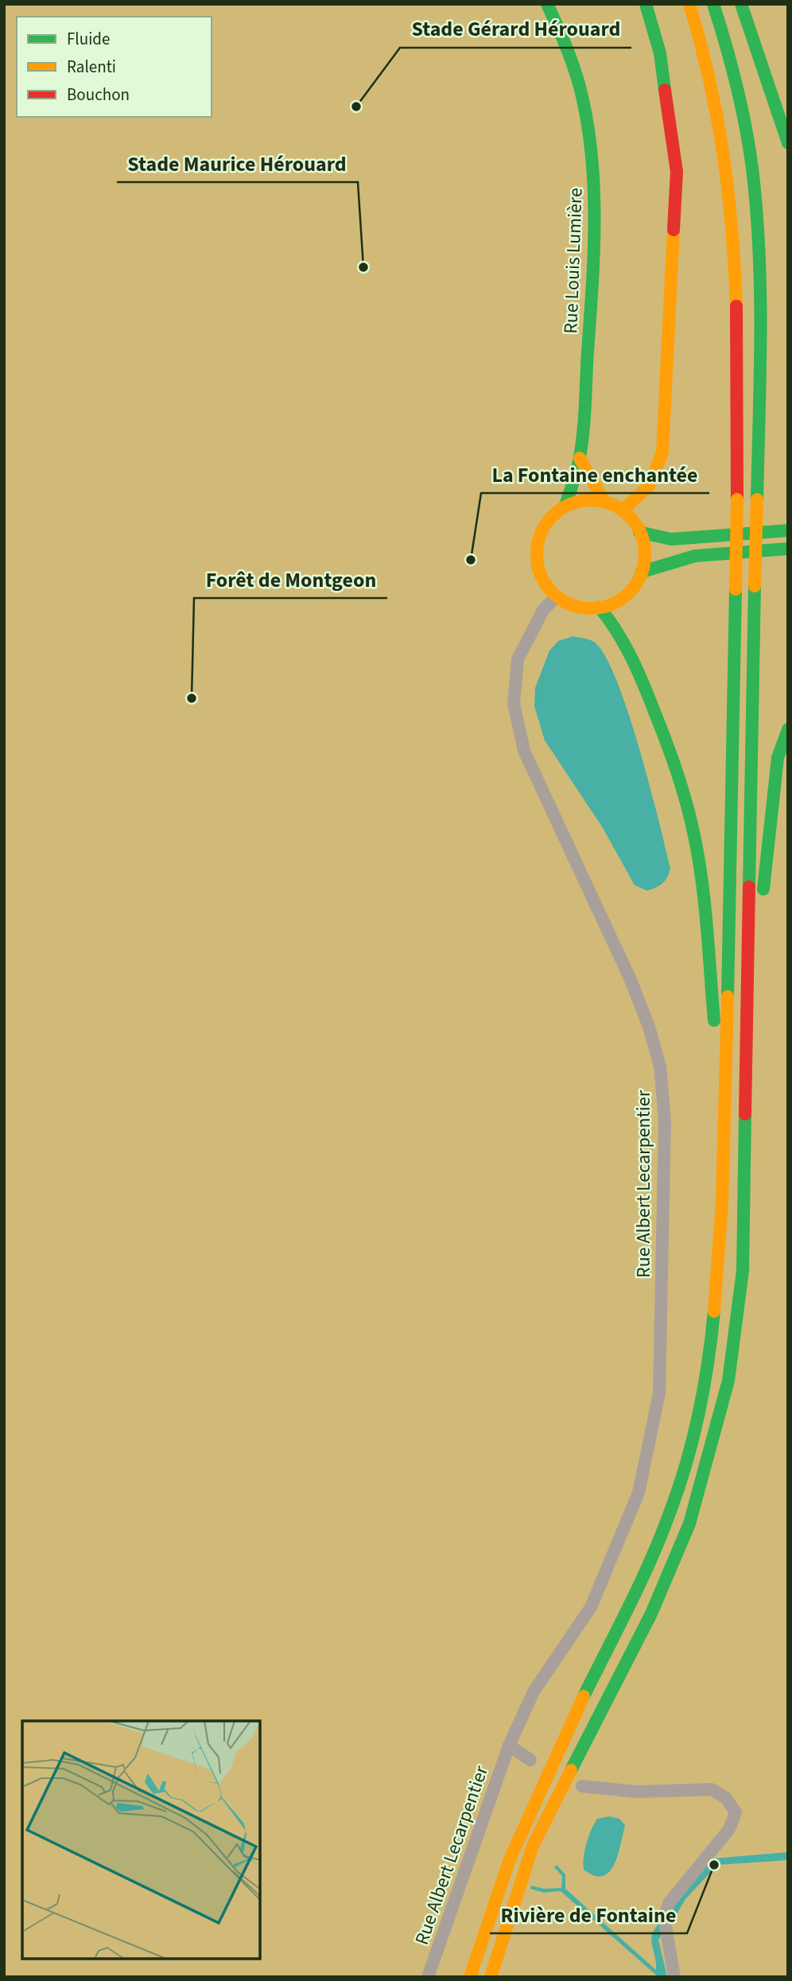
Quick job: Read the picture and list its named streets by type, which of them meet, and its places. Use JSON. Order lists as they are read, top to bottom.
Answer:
{
  "streets": {
    "main road": ["Rue Louis Lumière"],
    "street": ["Rue Albert Lecarpentier"]
  },
  "crossings": [
    ["Rue Louis Lumière", "Rue Albert Lecarpentier"]
  ],
  "places": [
    "Stade Gérard Hérouard",
    "Stade Maurice Hérouard",
    "La Fontaine enchantée",
    "Forêt de Montgeon",
    "Rivière de Fontaine"
  ],
  "legend": ["Fluide", "Ralenti", "Bouchon"]
}
